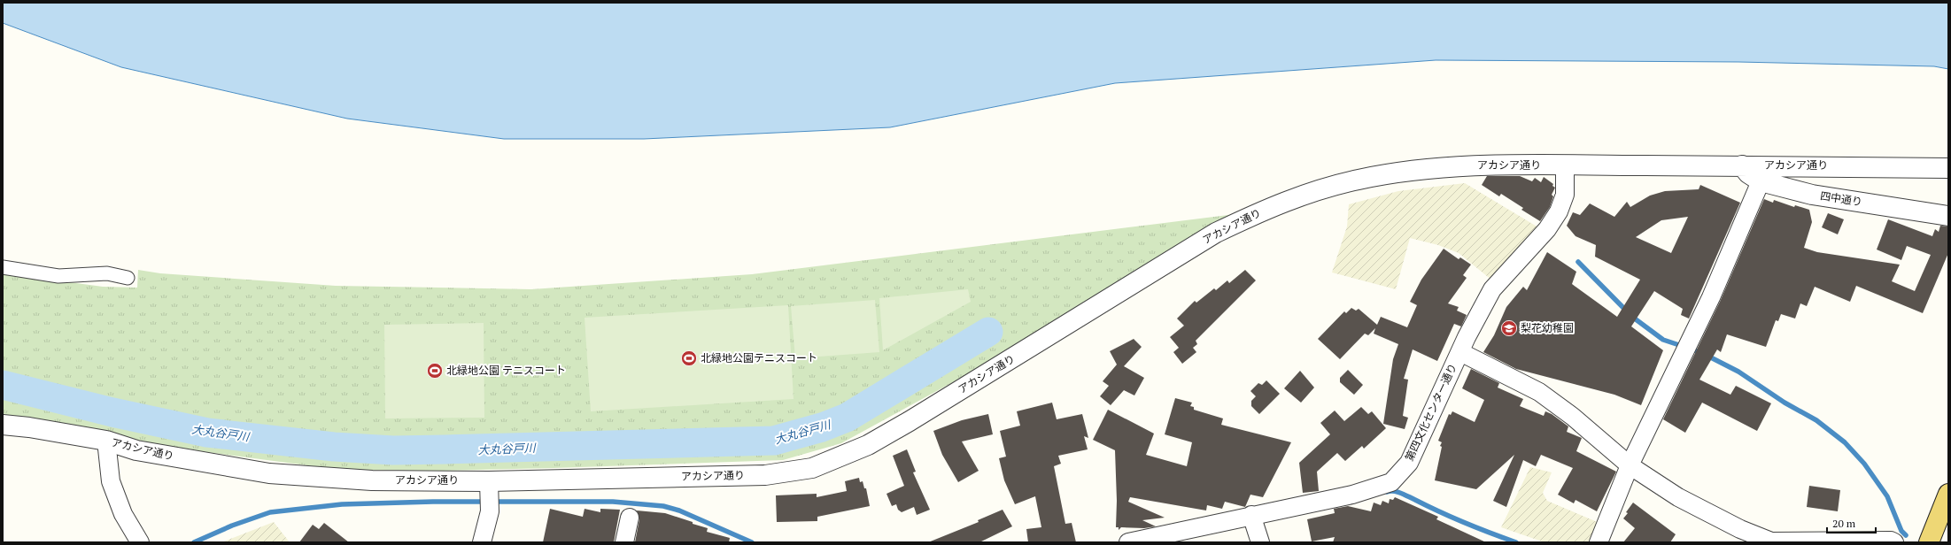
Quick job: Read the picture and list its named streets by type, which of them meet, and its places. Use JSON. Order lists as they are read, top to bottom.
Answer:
{
  "streets": {
    "street": ["アカシア通り", "四中通り", "第四文化センター通り"]
  },
  "crossings": [
    ["アカシア通り", "四中通り"],
    ["アカシア通り", "第四文化センター通り"]
  ],
  "water": ["大丸谷戸川"],
  "places": {
    "school or university": ["梨花幼稚園"],
    "sports": ["北緑地公園テニスコート", "北緑地公園 テニスコート"]
  },
  "scale_bar": "20 m"
}
